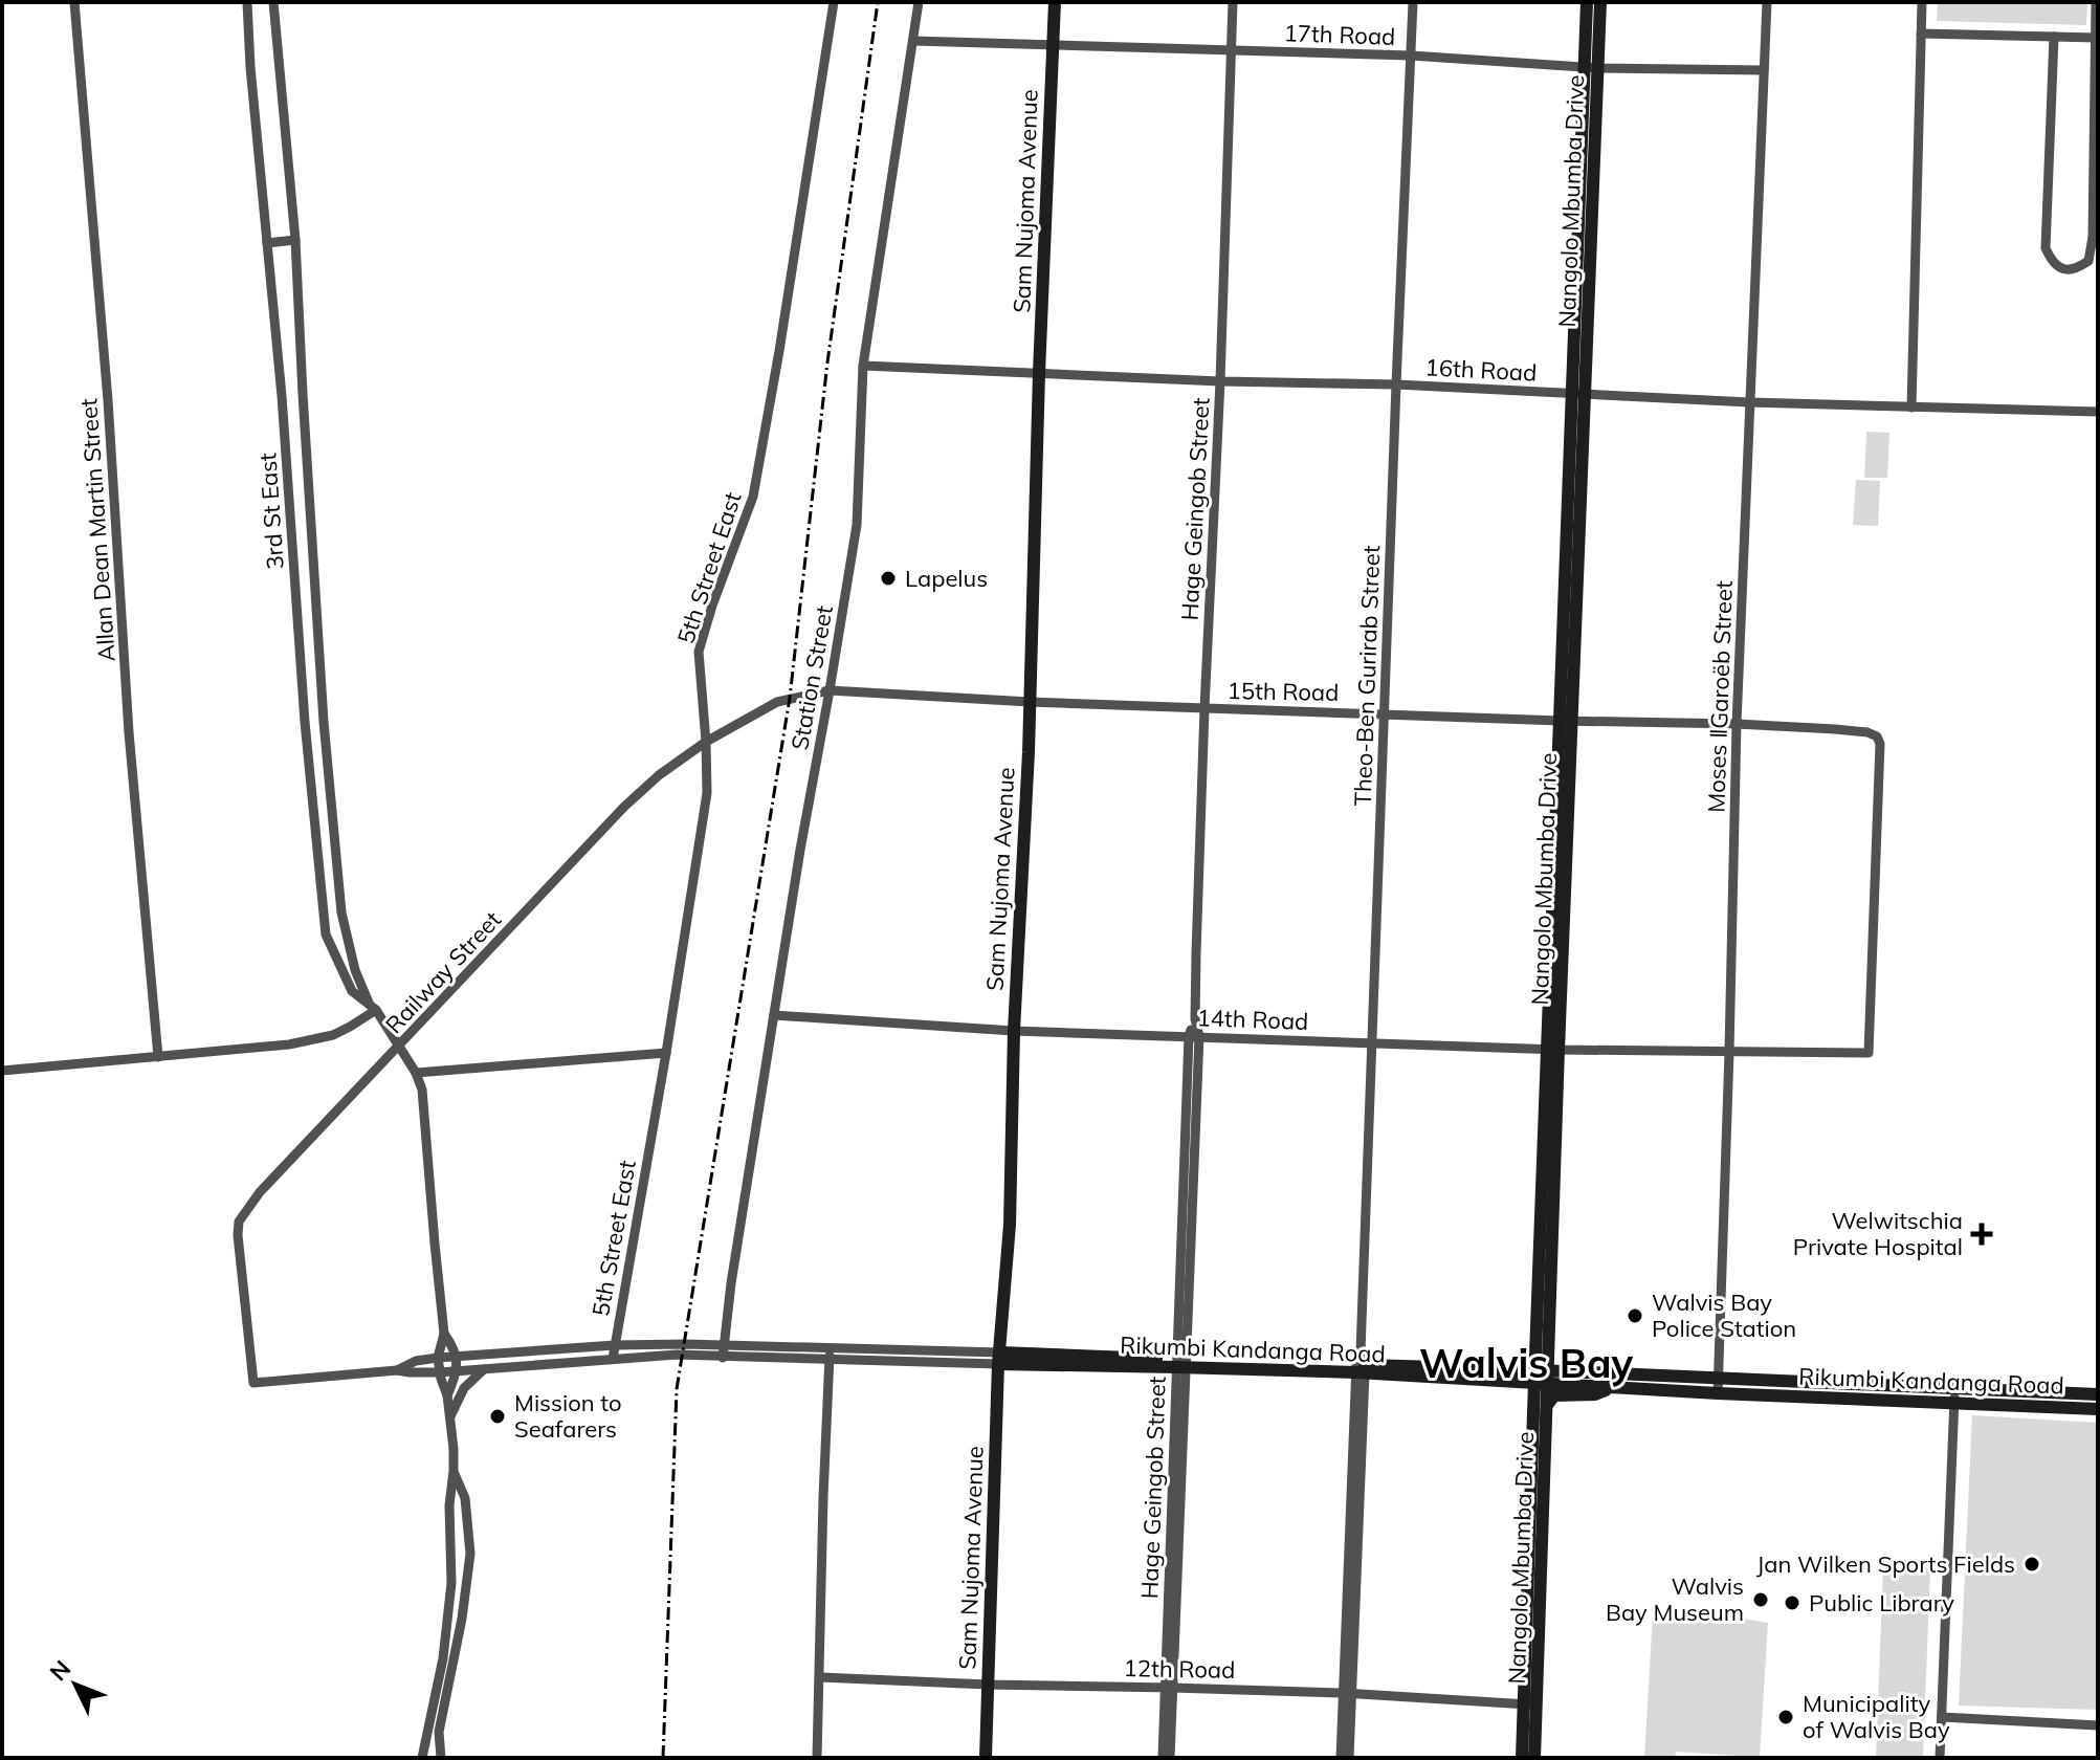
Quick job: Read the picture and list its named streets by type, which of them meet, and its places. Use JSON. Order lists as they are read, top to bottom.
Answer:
{
  "streets": {
    "main road": ["Sam Nujoma Avenue", "Nangolo Mbumba Drive", "Rikumbi Kandanga Road"],
    "street": [
      "17th Road",
      "16th Road",
      "Hage Geingob Street",
      "3rd St East",
      "Allan Dean Martin Street",
      "5th Street East",
      "Theo-Ben Gurirab Street",
      "Station Street",
      "15th Road",
      "Moses ǁGaroëb Street",
      "Railway Street",
      "14th Road",
      "12th Road"
    ]
  },
  "crossings": [
    ["17th Road", "Sam Nujoma Avenue"],
    ["17th Road", "Nangolo Mbumba Drive"],
    ["17th Road", "Hage Geingob Street"],
    ["17th Road", "Theo-Ben Gurirab Street"],
    ["17th Road", "Station Street"],
    ["17th Road", "Moses ǁGaroëb Street"],
    ["Sam Nujoma Avenue", "16th Road"],
    ["Sam Nujoma Avenue", "15th Road"],
    ["Sam Nujoma Avenue", "14th Road"],
    ["Sam Nujoma Avenue", "Rikumbi Kandanga Road"],
    ["Sam Nujoma Avenue", "12th Road"],
    ["Nangolo Mbumba Drive", "16th Road"],
    ["Nangolo Mbumba Drive", "15th Road"],
    ["Nangolo Mbumba Drive", "14th Road"],
    ["Nangolo Mbumba Drive", "Rikumbi Kandanga Road"],
    ["Nangolo Mbumba Drive", "12th Road"],
    ["16th Road", "Hage Geingob Street"],
    ["16th Road", "Theo-Ben Gurirab Street"],
    ["16th Road", "Station Street"],
    ["16th Road", "Moses ǁGaroëb Street"],
    ["Hage Geingob Street", "15th Road"],
    ["Hage Geingob Street", "14th Road"],
    ["Hage Geingob Street", "Rikumbi Kandanga Road"],
    ["Hage Geingob Street", "12th Road"],
    ["3rd St East", "Railway Street"],
    ["3rd St East", "Rikumbi Kandanga Road"],
    ["5th Street East", "Railway Street"],
    ["5th Street East", "Rikumbi Kandanga Road"],
    ["Theo-Ben Gurirab Street", "15th Road"],
    ["Theo-Ben Gurirab Street", "14th Road"],
    ["Theo-Ben Gurirab Street", "Rikumbi Kandanga Road"],
    ["Theo-Ben Gurirab Street", "12th Road"],
    ["Station Street", "15th Road"],
    ["Station Street", "Railway Street"],
    ["Station Street", "14th Road"],
    ["Station Street", "Rikumbi Kandanga Road"],
    ["15th Road", "Moses ǁGaroëb Street"],
    ["15th Road", "Railway Street"],
    ["15th Road", "14th Road"],
    ["Moses ǁGaroëb Street", "14th Road"],
    ["Moses ǁGaroëb Street", "Rikumbi Kandanga Road"]
  ],
  "districts": ["Walvis Bay"],
  "places": {
    "other": [
      "Lapelus",
      "Walvis Bay Police Station",
      "Mission to Seafarers",
      "Jan Wilken Sports Fields",
      "Walvis Bay Museum",
      "Public Library",
      "Municipality of Walvis Bay"
    ],
    "health": ["Welwitschia Private Hospital"]
  },
  "north": "top left"
}
